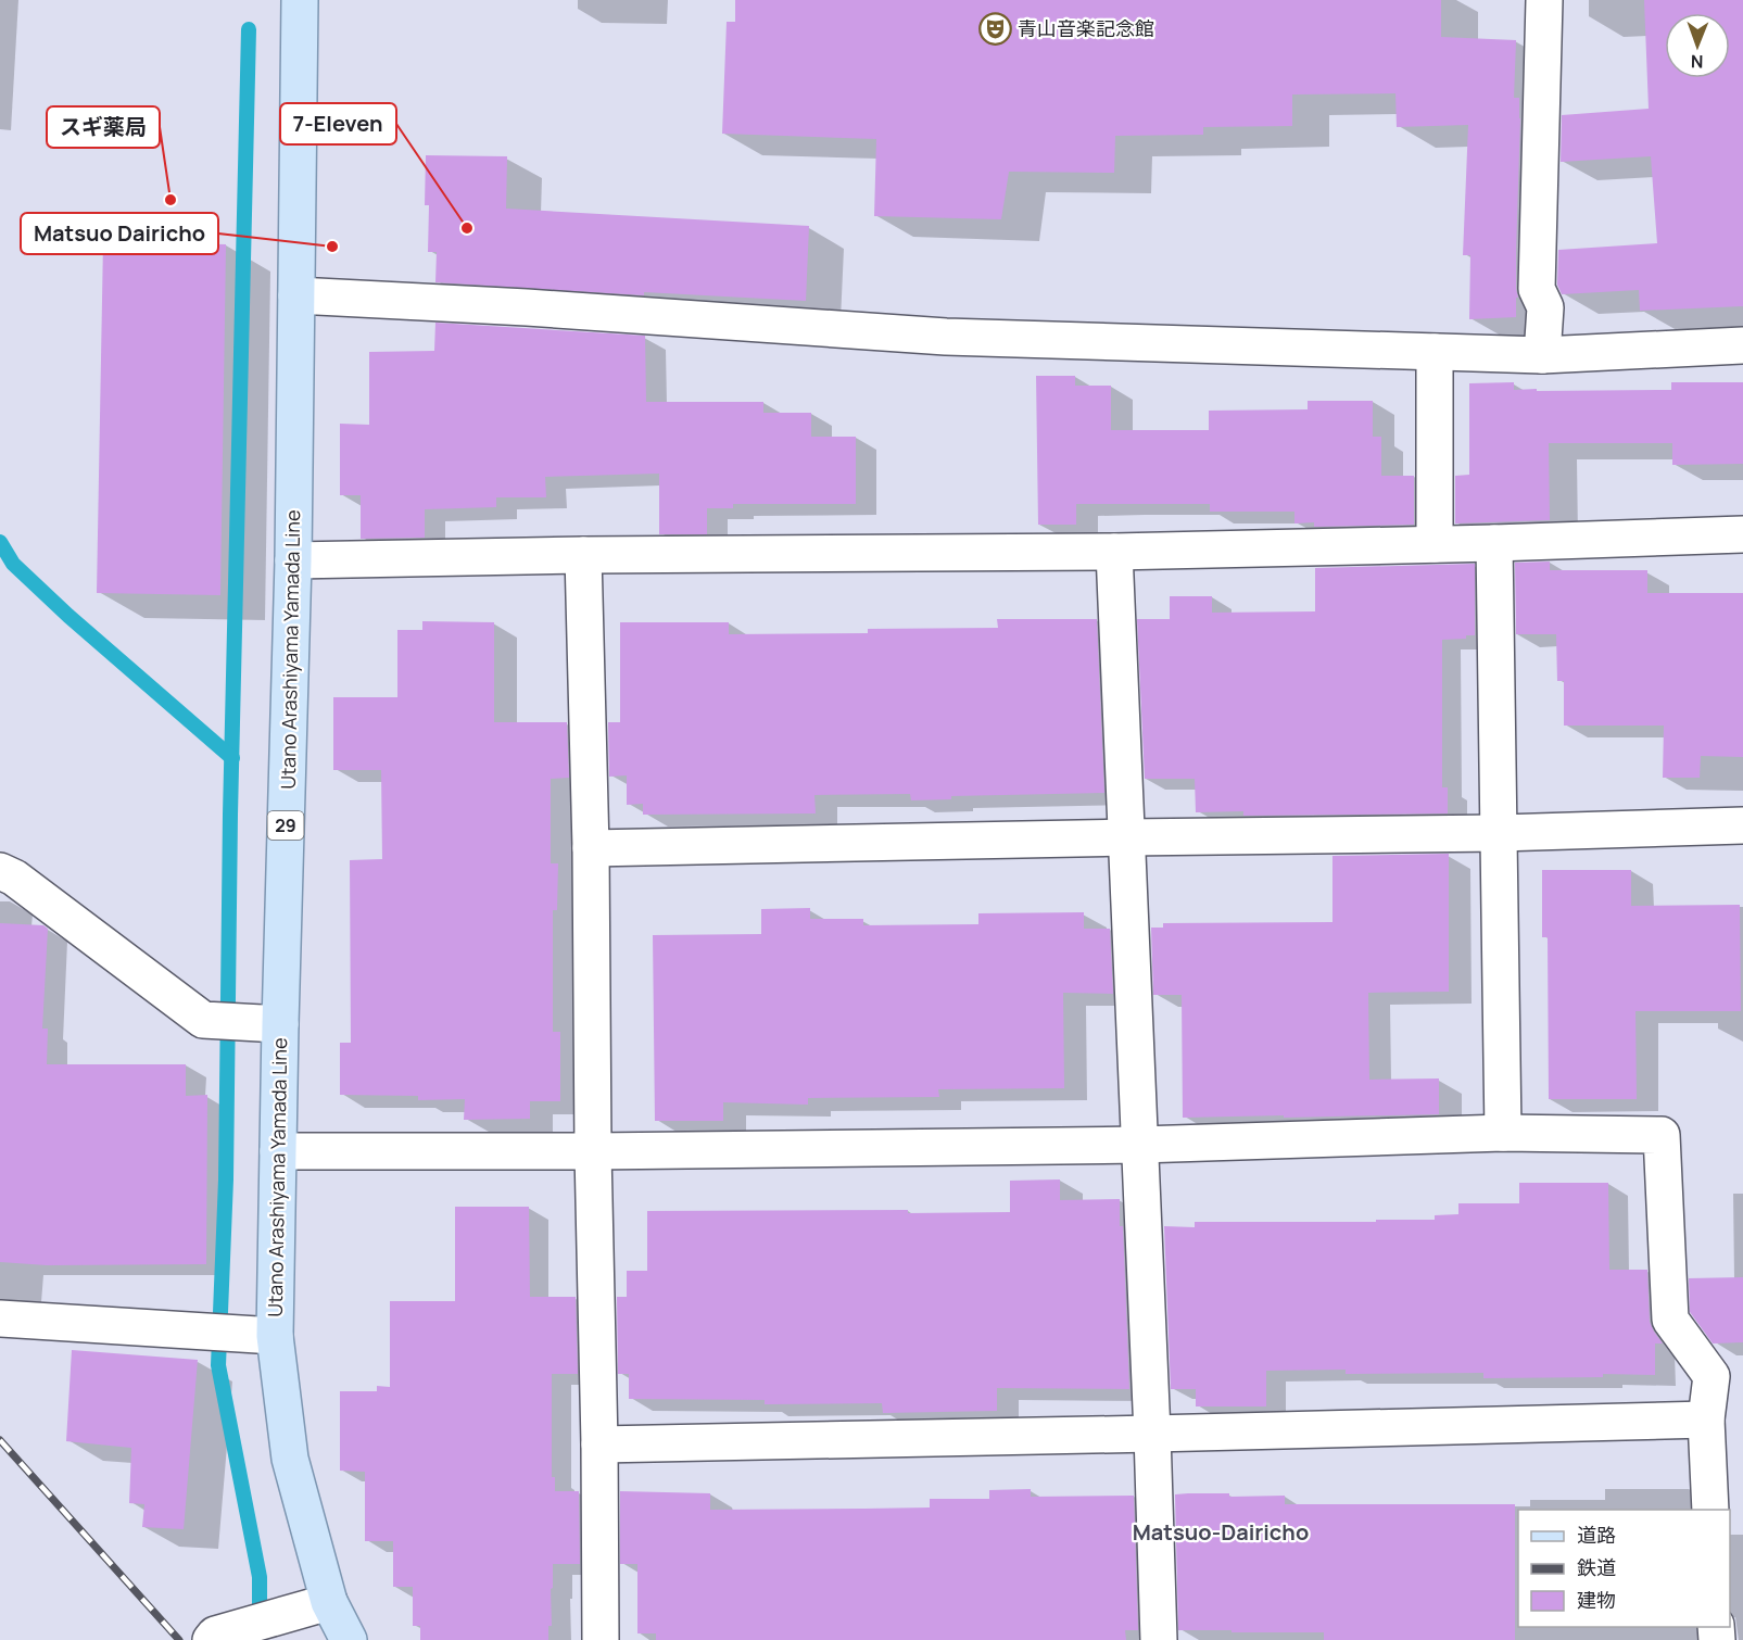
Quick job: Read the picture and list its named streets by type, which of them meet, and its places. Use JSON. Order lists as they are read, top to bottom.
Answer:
{
  "streets": {
    "main road": ["Utano Arashiyama Yamada Line", "29"]
  },
  "districts": ["Matsuo-Dairicho"],
  "places": {
    "theatre": ["青山音楽記念館"],
    "other": ["スギ薬局", "7-Eleven", "Matsuo Dairicho"]
  },
  "legend": ["道路", "鉄道", "建物"],
  "north": "bottom"
}
